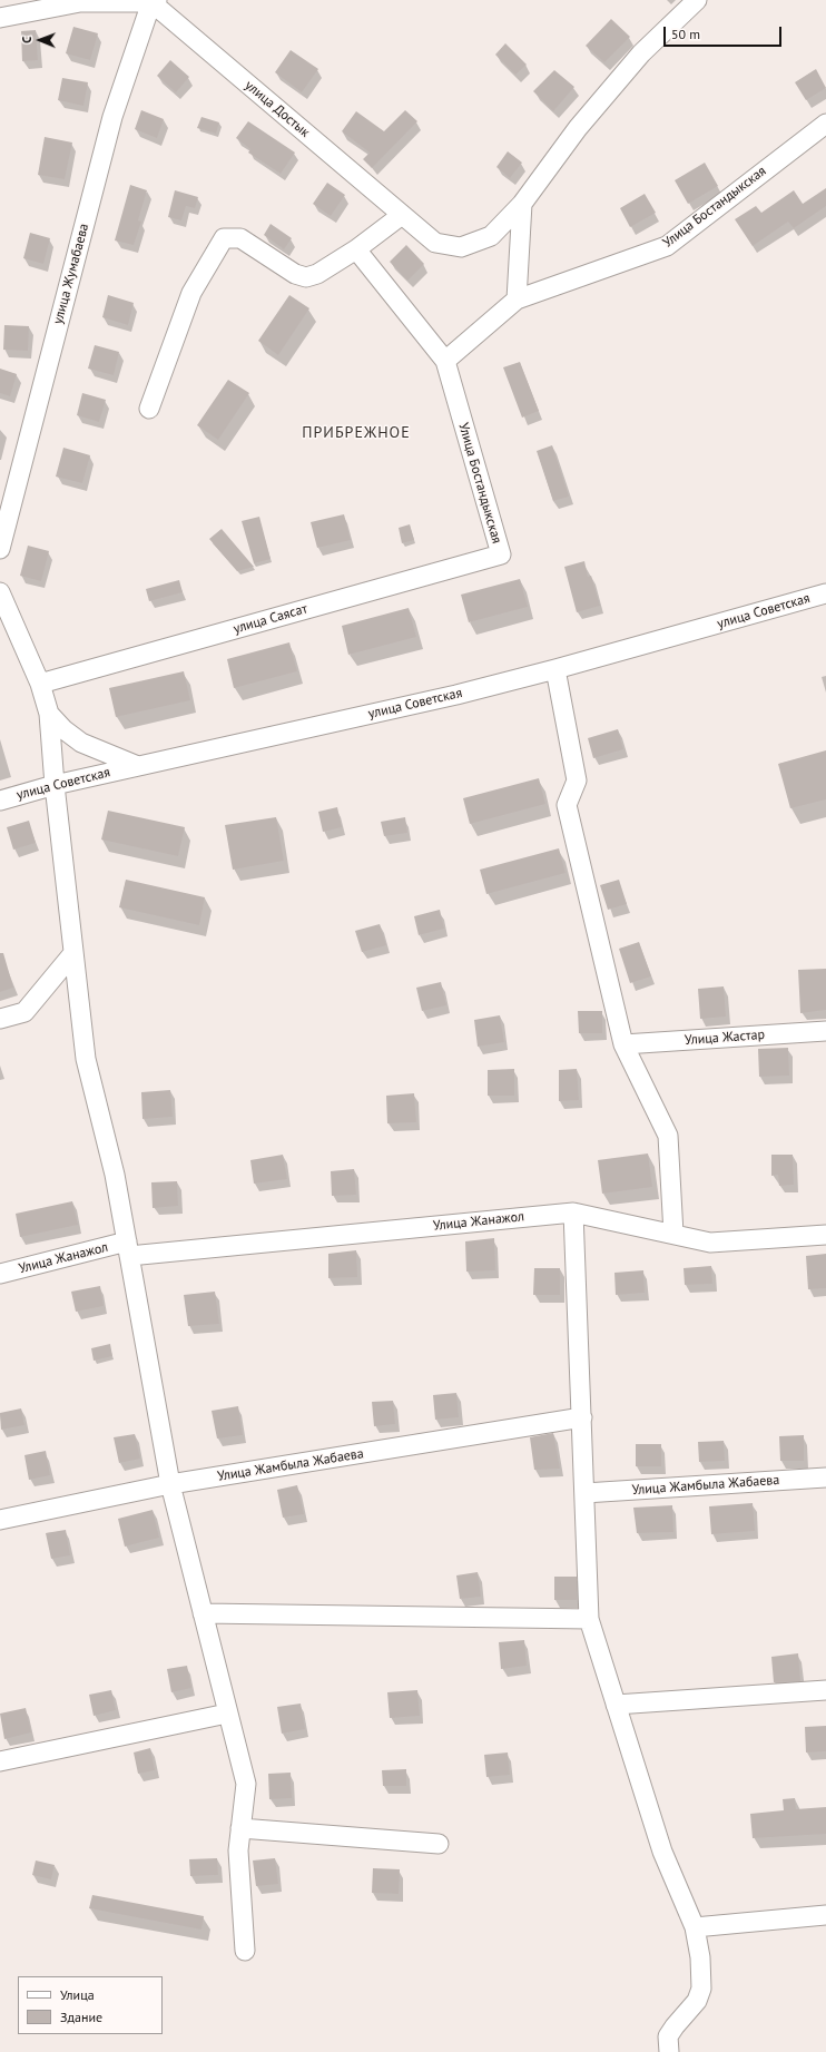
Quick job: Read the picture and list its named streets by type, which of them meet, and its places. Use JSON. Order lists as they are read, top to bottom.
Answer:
{
  "streets": {
    "street": [
      "улица Достык",
      "Улица Бостандыкская",
      "улица Жумабаева",
      "улица Советская",
      "улица Саясат",
      "Улица Жастар",
      "Улица Жанажол",
      "Улица Жамбыла Жабаева"
    ]
  },
  "crossings": [
    ["улица Достык", "улица Жумабаева"],
    ["Улица Бостандыкская", "улица Саясат"]
  ],
  "districts": ["ПРИБРЕЖНОЕ"],
  "legend": ["Улица", "Здание"],
  "scale_bar": "50 m",
  "north": "left"
}
